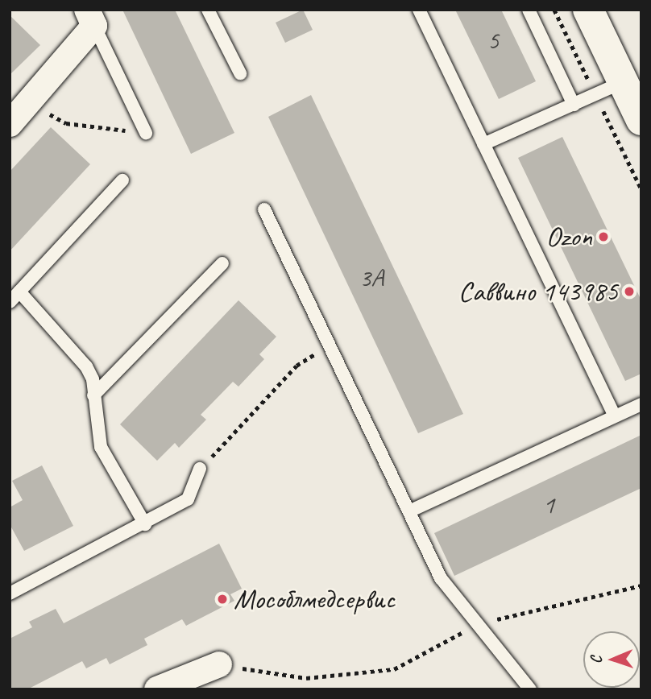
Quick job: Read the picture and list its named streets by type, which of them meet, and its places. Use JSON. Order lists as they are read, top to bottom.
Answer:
{
  "places": ["Ozon", "Саввино 143985", "Мособлмедсервис"],
  "house_numbers": ["5", "3А", "1"],
  "north": "left"
}
